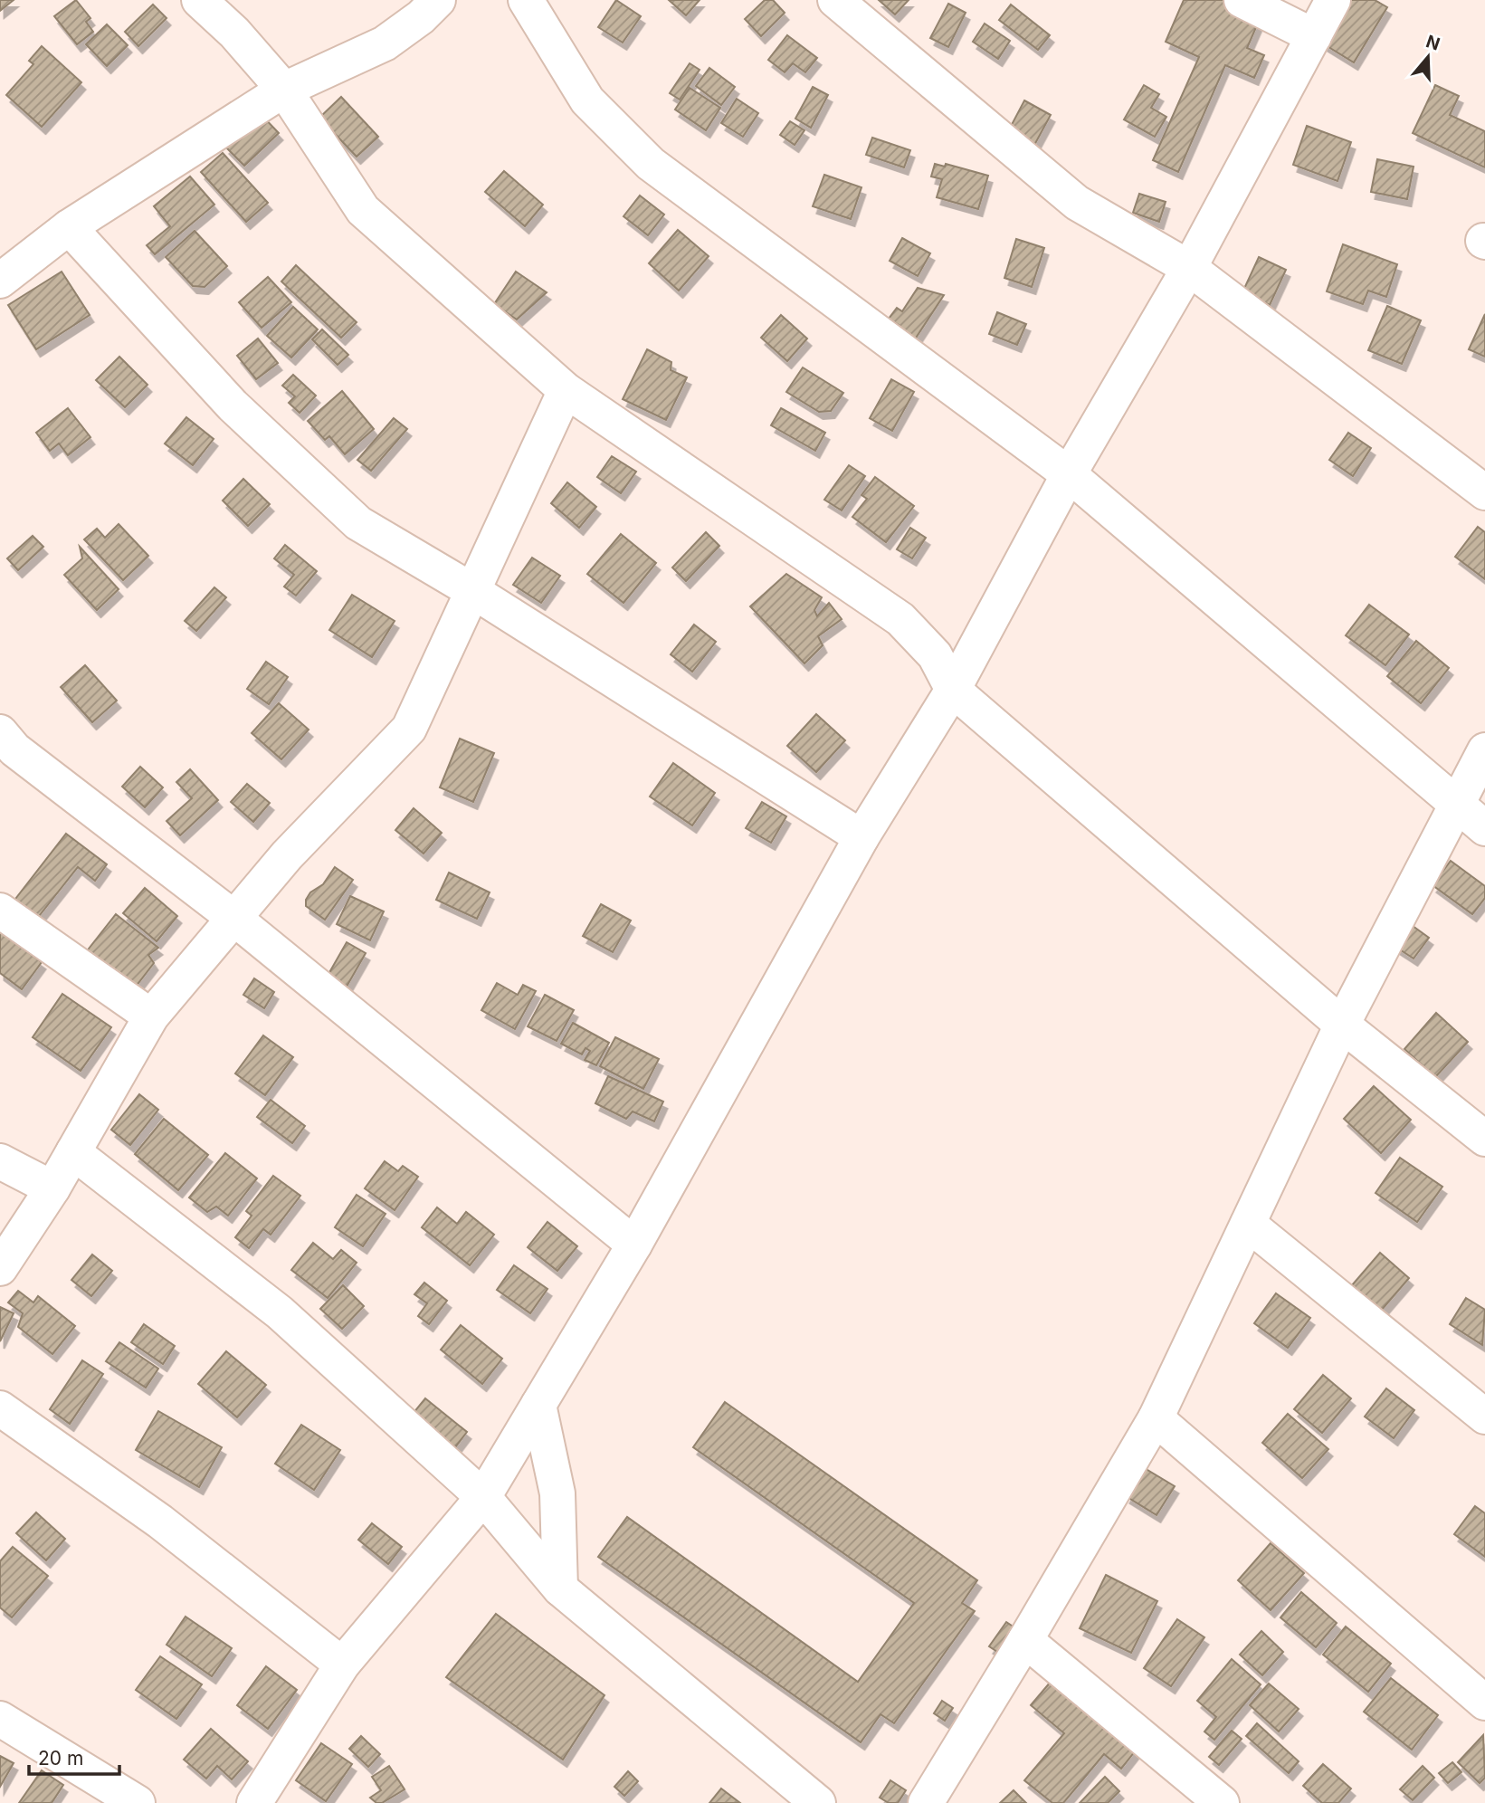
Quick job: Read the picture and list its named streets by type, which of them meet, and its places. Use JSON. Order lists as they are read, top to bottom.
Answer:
{
  "scale_bar": "20 m",
  "north": "top"
}
